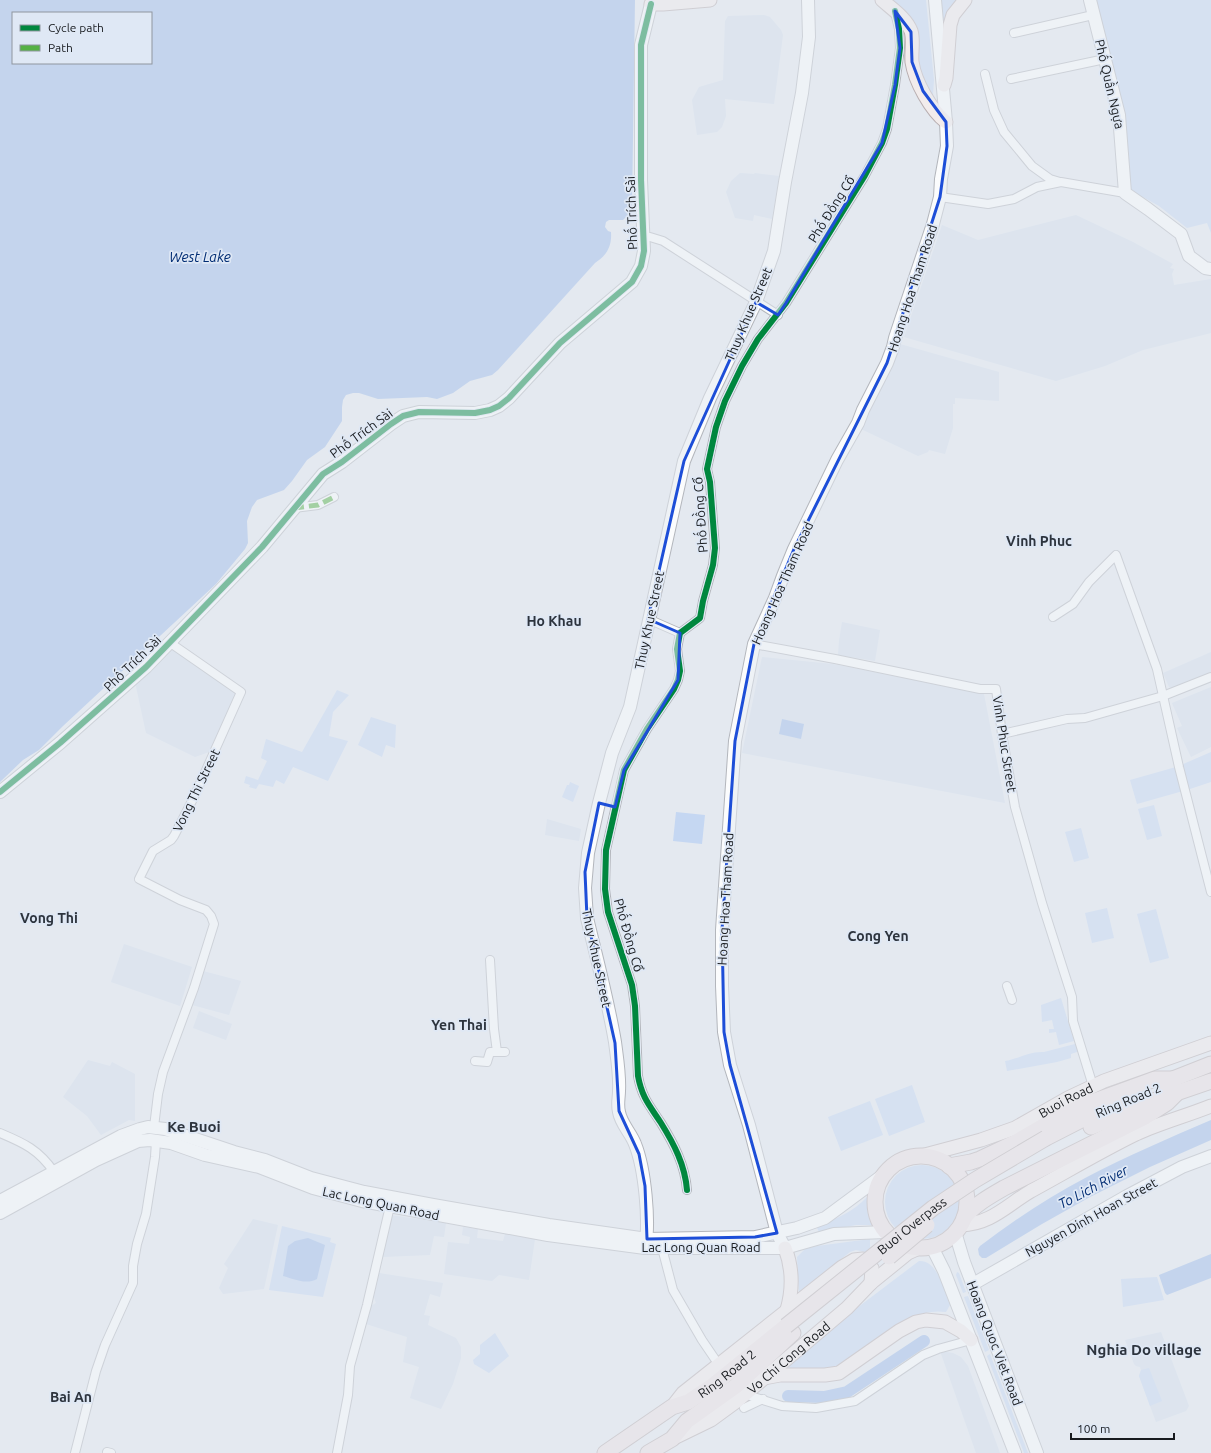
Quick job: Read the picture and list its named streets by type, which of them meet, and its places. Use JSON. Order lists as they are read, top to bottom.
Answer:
{
  "streets": {
    "highway": ["Ring Road 2", "Buoi Overpass", "Vo Chi Cong Road"],
    "main road": [
      "Phố Quần Ngựa",
      "Phố Trích Sài",
      "Hoang Hoa Tham Road",
      "Thuy Khue Street",
      "Buoi Road",
      "Lac Long Quan Road",
      "Nguyen Dinh Hoan Street",
      "Hoang Quoc Viet Road"
    ],
    "street": ["Phố Đồng Cổ", "Vinh Phuc Street", "Vong Thi Street"]
  },
  "crossings": [
    ["Phố Trích Sài", "Vong Thi Street"],
    ["Hoang Hoa Tham Road", "Vinh Phuc Street"],
    ["Hoang Hoa Tham Road", "Lac Long Quan Road"],
    ["Thuy Khue Street", "Lac Long Quan Road"],
    ["Vinh Phuc Street", "Buoi Road"],
    ["Vong Thi Street", "Lac Long Quan Road"],
    ["Ring Road 2", "Buoi Overpass"],
    ["Ring Road 2", "Vo Chi Cong Road"],
    ["Buoi Road", "Hoang Quoc Viet Road"],
    ["Buoi Road", "Vo Chi Cong Road"],
    ["Nguyen Dinh Hoan Street", "Hoang Quoc Viet Road"],
    ["Hoang Quoc Viet Road", "Vo Chi Cong Road"]
  ],
  "districts": [
    "Vinh Phuc",
    "Ho Khau",
    "Vong Thi",
    "Cong Yen",
    "Yen Thai",
    "Ke Buoi",
    "Nghia Do village",
    "Bai An"
  ],
  "water": ["West Lake", "To Lich River"],
  "legend": ["Cycle path", "Path"],
  "scale_bar": "100 m"
}
